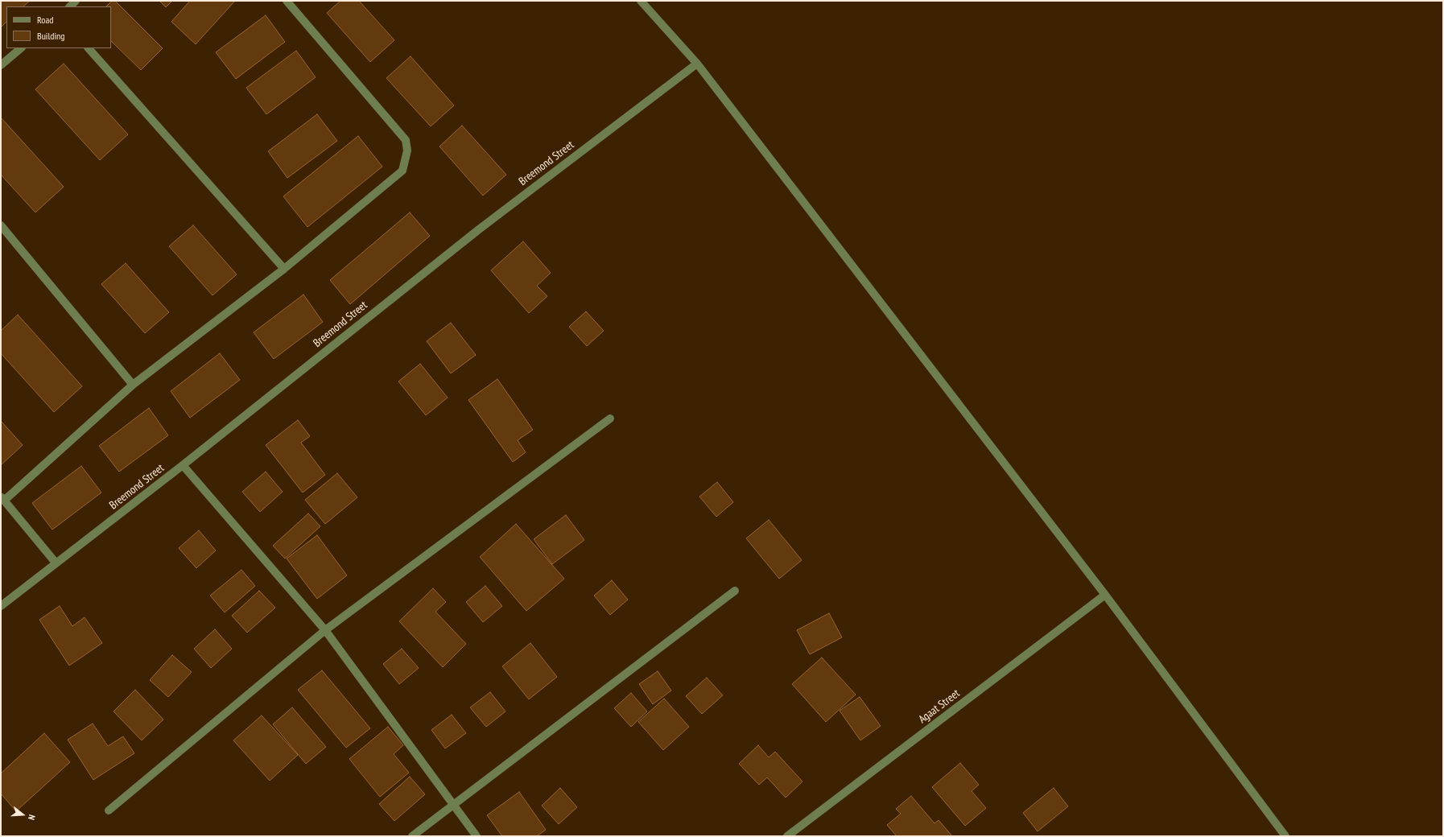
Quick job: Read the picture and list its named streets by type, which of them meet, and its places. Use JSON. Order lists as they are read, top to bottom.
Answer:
{
  "streets": {
    "street": ["Breemond Street", "Agaat Street"]
  },
  "legend": ["Road", "Building"],
  "north": "right"
}
